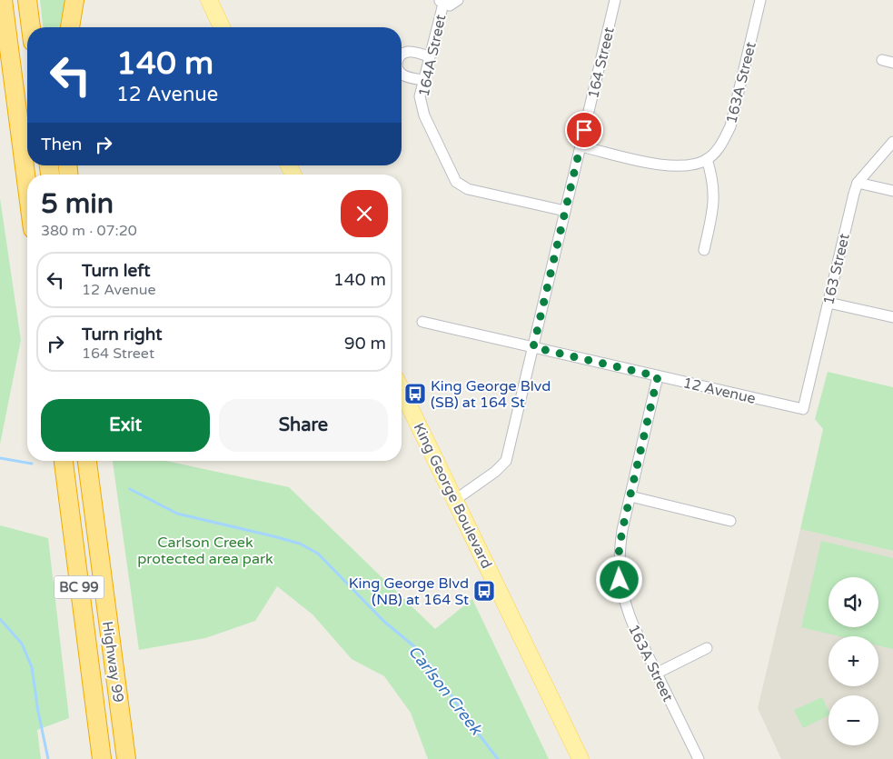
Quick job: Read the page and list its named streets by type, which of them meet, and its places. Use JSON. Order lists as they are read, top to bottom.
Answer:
{
  "streets": {
    "highway": ["BC 99", "Highway 99"],
    "main road": ["King George Boulevard"],
    "street": [
      "164A Street",
      "164 Street",
      "163A Street",
      "163 Street",
      "12 Avenue"
    ]
  },
  "crossings": [
    ["164A Street", "164 Street"],
    ["164 Street", "12 Avenue"],
    ["164 Street", "King George Boulevard"],
    ["163A Street", "12 Avenue"],
    ["163 Street", "12 Avenue"]
  ],
  "water": ["Carlson Creek"],
  "parks": ["Carlson Creek protected area park"],
  "places": {
    "bus stop": ["King George Blvd (SB) at 164 St", "King George Blvd (NB) at 164 St"]
  },
  "page": {
    "turn": ["140 m", "12 Avenue"],
    "then": "Then",
    "heading": ["5 min", "380 m · 07:20"],
    "list": [
      {
        "name": "Turn left",
        "note": "12 Avenue",
        "value": "140 m"
      },
      {
        "name": "Turn right",
        "note": "164 Street",
        "value": "90 m"
      }
    ],
    "buttons": ["Exit", "Share"],
    "map_buttons": ["+", "−"]
  }
}
